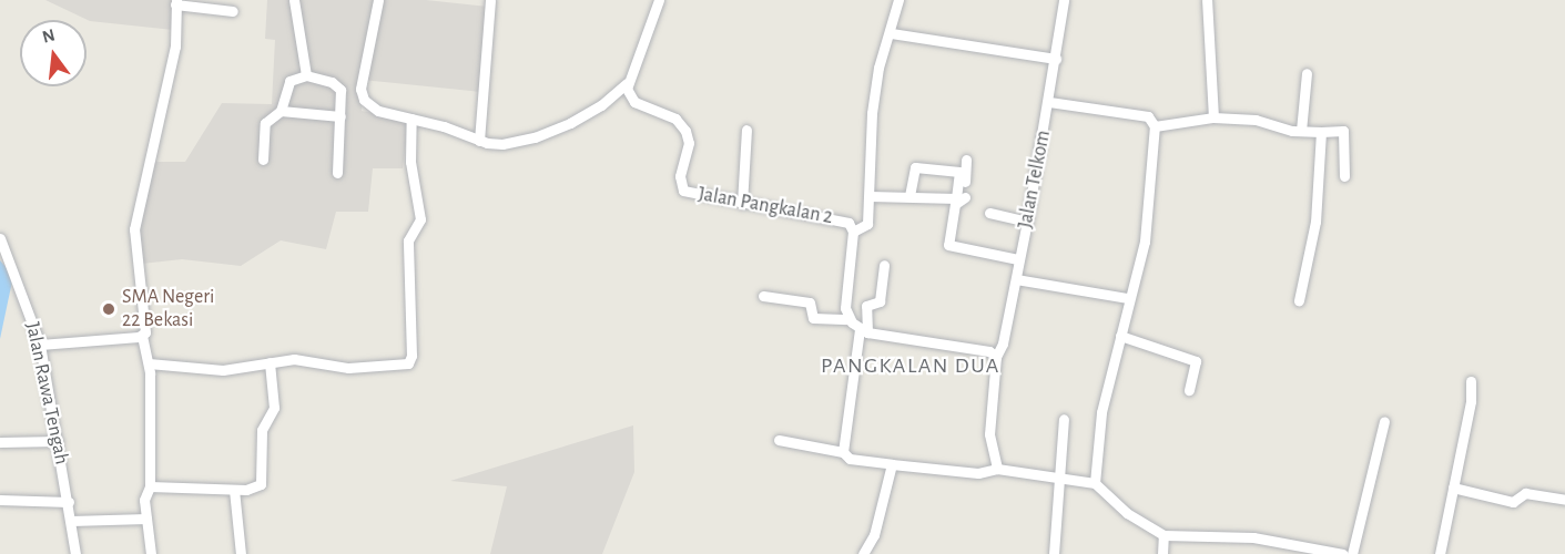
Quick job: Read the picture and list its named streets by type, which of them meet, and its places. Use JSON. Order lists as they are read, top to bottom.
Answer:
{
  "streets": {
    "street": ["Jalan Telkom", "Jalan Pangkalan 2", "Jalan Rawa Tengah"]
  },
  "districts": ["PANGKALAN DUA"],
  "places": ["SMA Negeri 22 Bekasi"],
  "north": "top"
}
